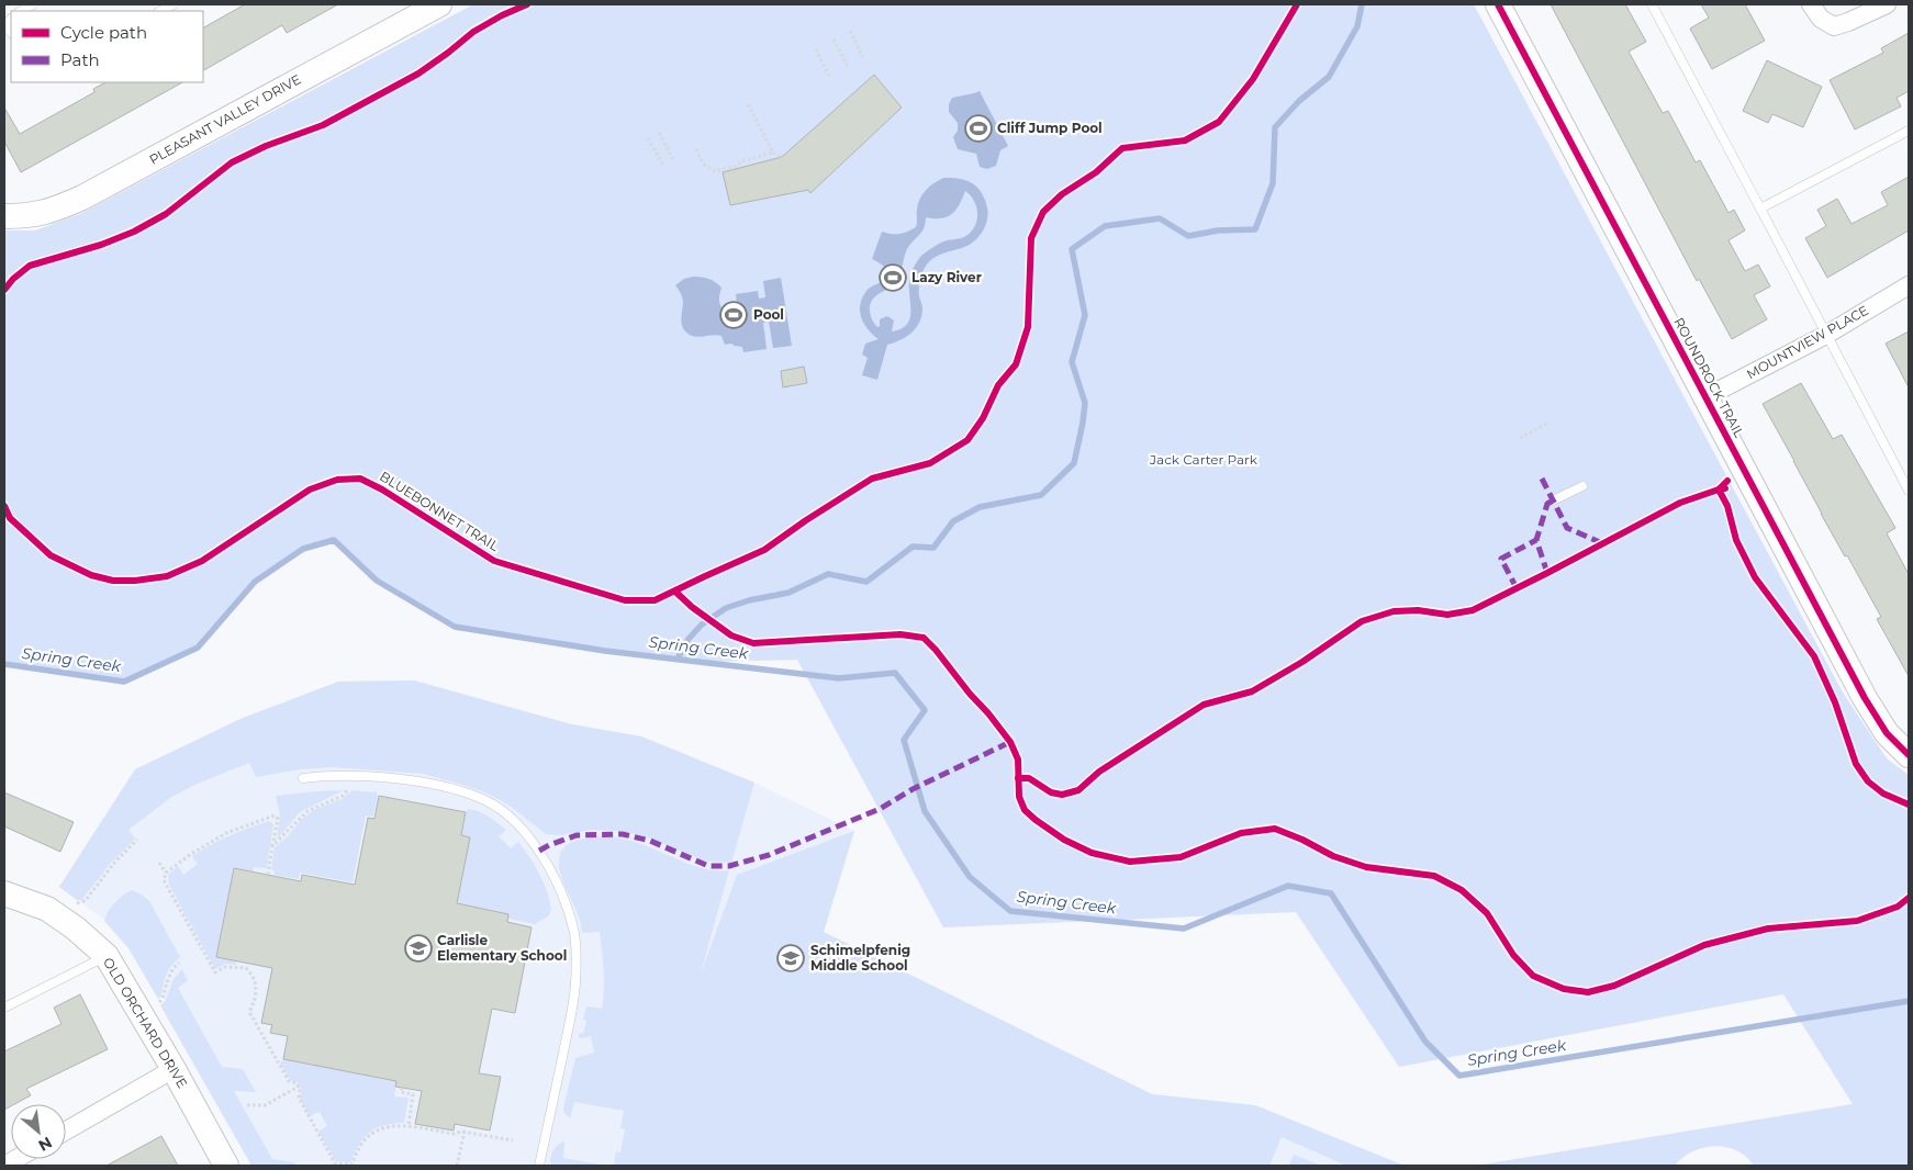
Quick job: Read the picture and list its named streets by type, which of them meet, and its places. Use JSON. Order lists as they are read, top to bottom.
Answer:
{
  "streets": {
    "street": [
      "PLEASANT VALLEY DRIVE",
      "MOUNTVIEW PLACE",
      "ROUNDROCK TRAIL",
      "OLD ORCHARD DRIVE"
    ],
    "cycle path": ["BLUEBONNET TRAIL"]
  },
  "crossings": [
    ["MOUNTVIEW PLACE", "ROUNDROCK TRAIL"]
  ],
  "water": ["Spring Creek"],
  "parks": ["Jack Carter Park"],
  "places": {
    "sports": ["Cliff Jump Pool", "Lazy River", "Pool"],
    "school or university": ["Carlisle Elementary School", "Schimelpfenig Middle School"]
  },
  "legend": ["Cycle path", "Path"],
  "north": "bottom right"
}
